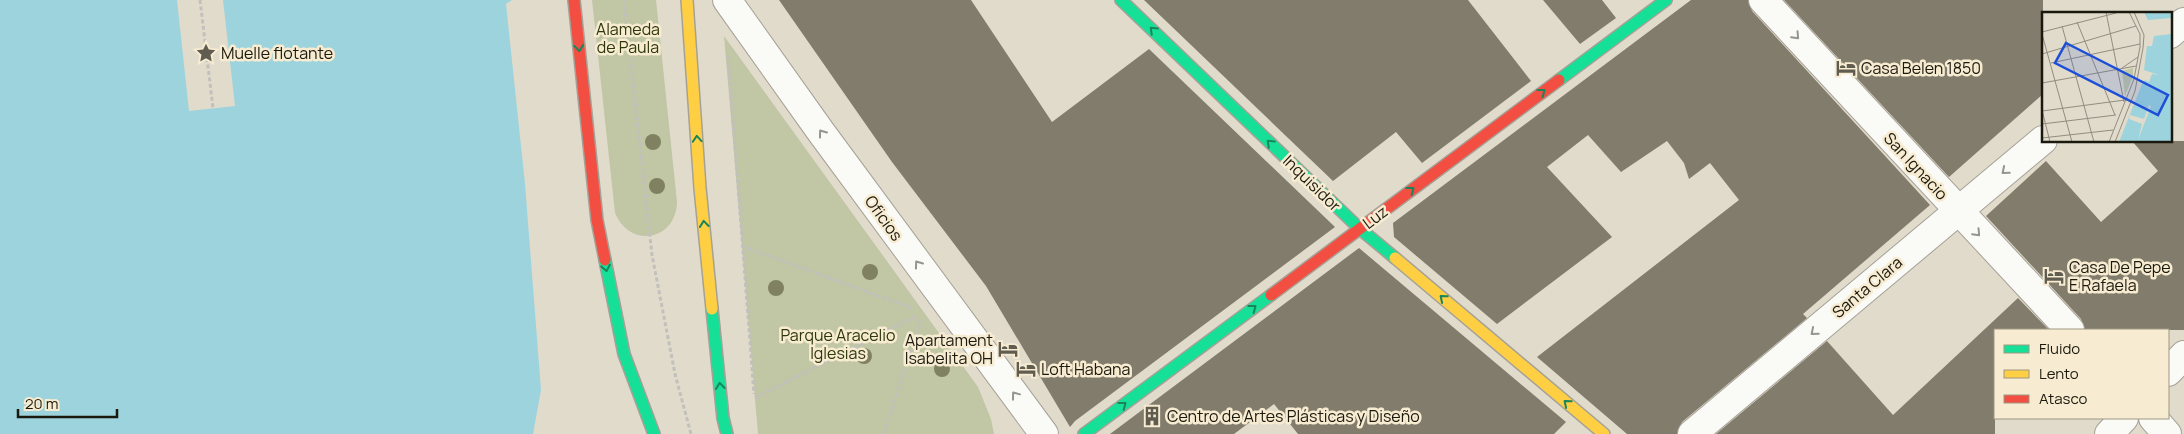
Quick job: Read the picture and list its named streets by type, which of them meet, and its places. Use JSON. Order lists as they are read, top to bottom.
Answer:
{
  "streets": {
    "street": [
      "San Ignacio",
      "Inquisidor",
      "Luz",
      "Oficios",
      "Santa Clara"
    ]
  },
  "crossings": [
    ["San Ignacio", "Santa Clara"],
    ["Inquisidor", "Luz"]
  ],
  "one_way": [
    "San Ignacio",
    "Inquisidor",
    "Luz",
    "Oficios",
    "Santa Clara"
  ],
  "parks": ["Alameda de Paula", "Parque Aracelio Iglesias"],
  "places": {
    "place": ["Muelle flotante"],
    "hotel": [
      "Casa Belen 1850",
      "Casa De Pepe E Rafaela",
      "Apartament Isabelita OH",
      "Loft Habana"
    ],
    "building": ["Centro de Artes Plásticas y Diseño"]
  },
  "legend": ["Fluido", "Lento", "Atasco"],
  "scale_bar": "20 m"
}
